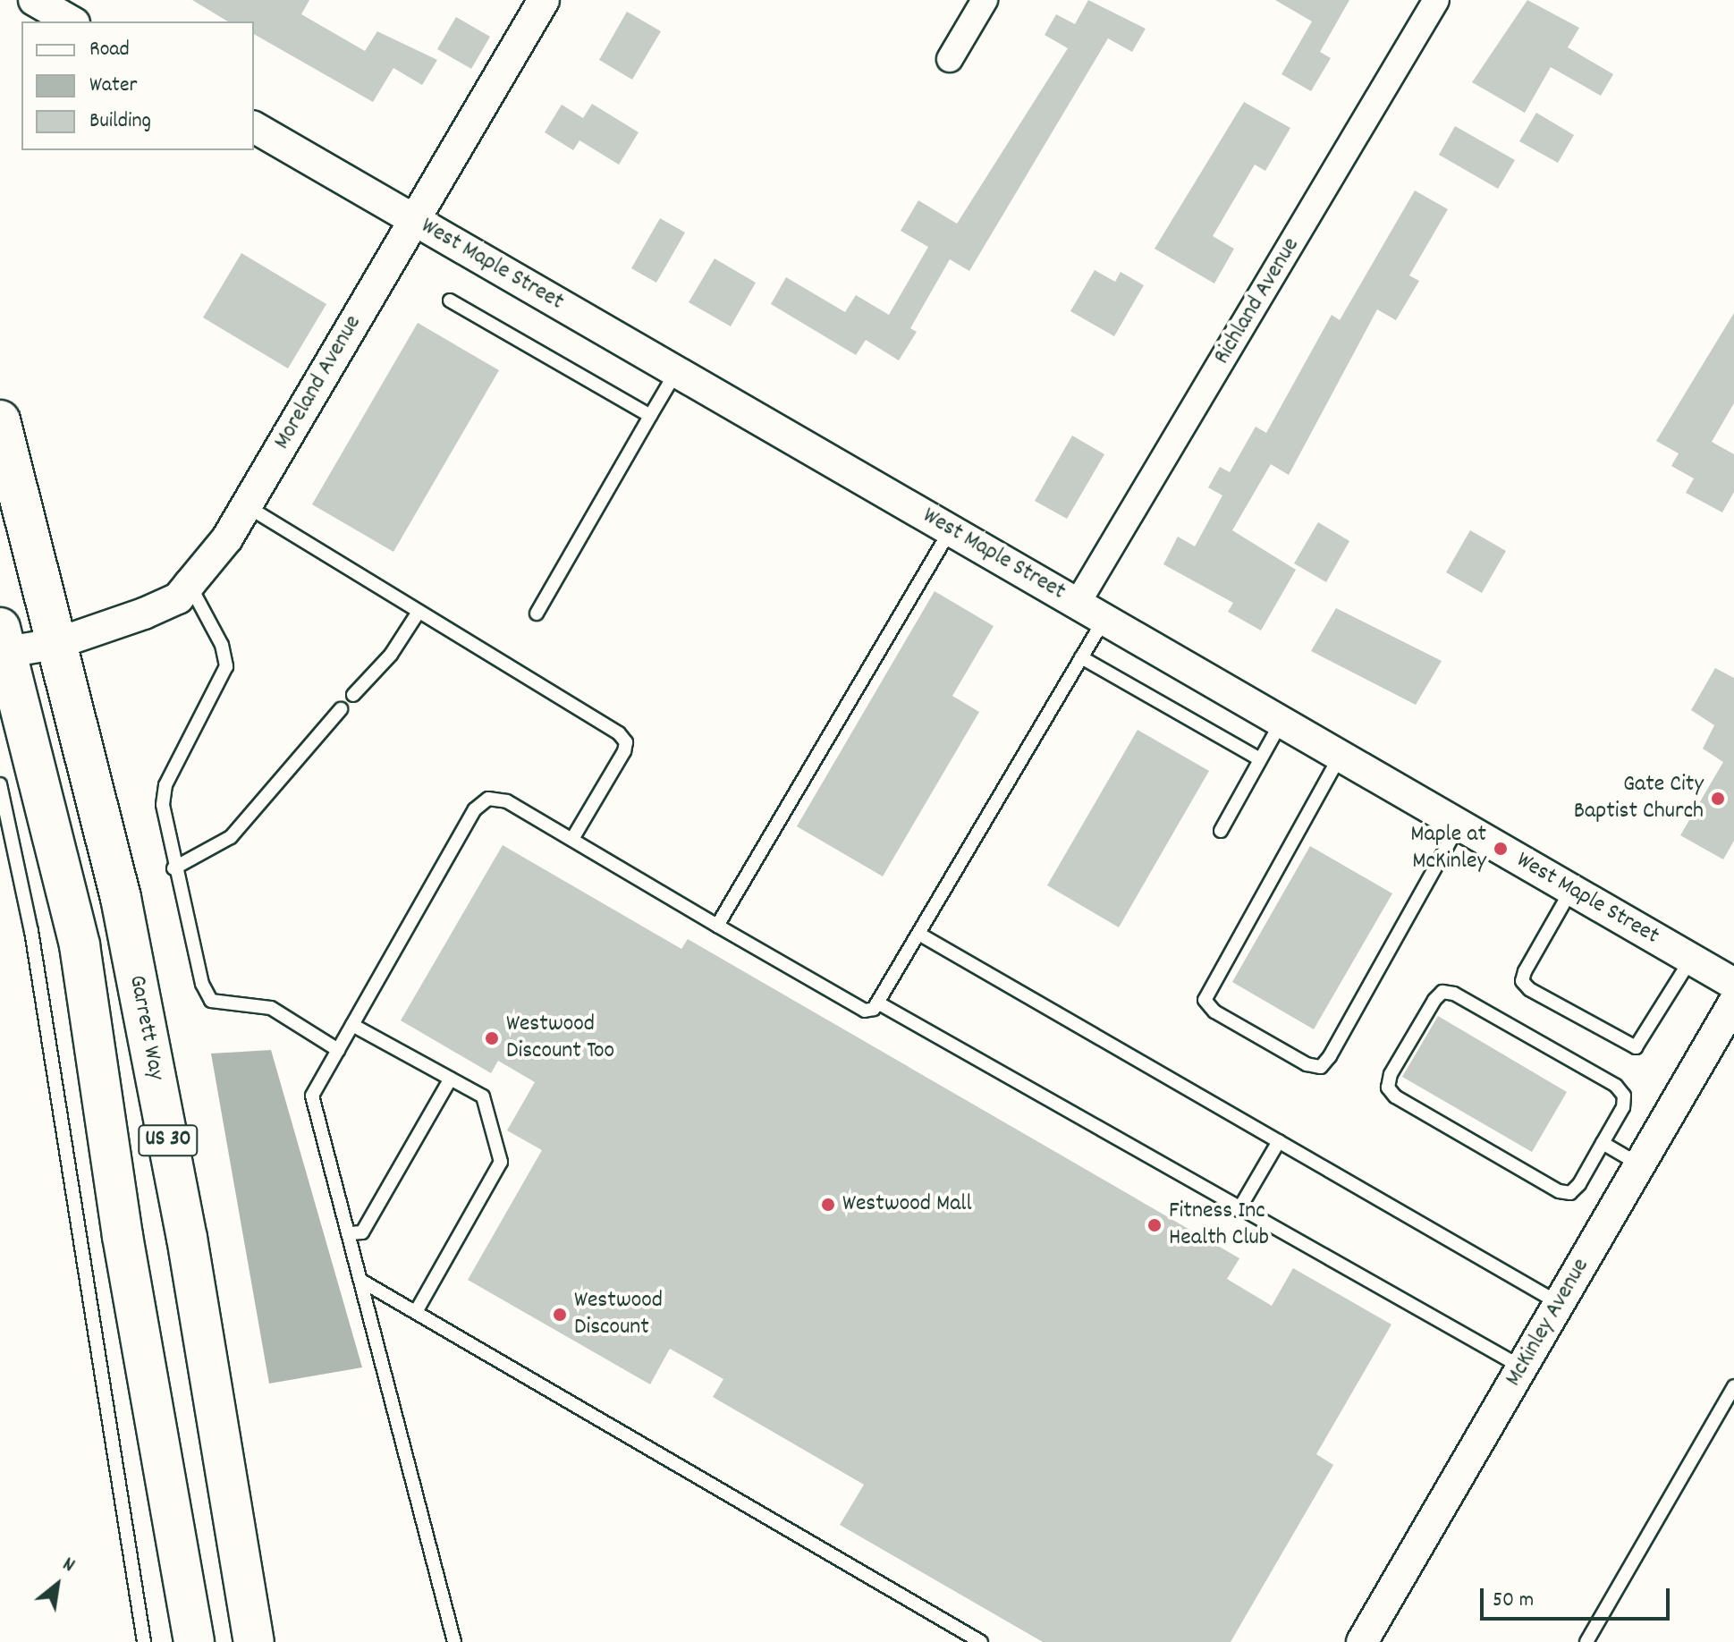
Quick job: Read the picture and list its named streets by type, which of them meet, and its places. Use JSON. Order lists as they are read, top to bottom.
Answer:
{
  "streets": {
    "main road": ["Garrett Way", "US 30"],
    "street": [
      "West Maple Street",
      "Richland Avenue",
      "Moreland Avenue",
      "McKinley Avenue"
    ]
  },
  "crossings": [
    ["West Maple Street", "Richland Avenue"],
    ["West Maple Street", "Moreland Avenue"],
    ["Moreland Avenue", "Garrett Way"],
    ["Moreland Avenue", "US 30"]
  ],
  "places": [
    "Gate City Baptist Church",
    "Maple at McKinley",
    "Westwood Discount Too",
    "Westwood Mall",
    "Fitness Inc Health Club",
    "Westwood Discount"
  ],
  "legend": ["Road", "Water", "Building"],
  "scale_bar": "50 m",
  "north": "top right"
}
